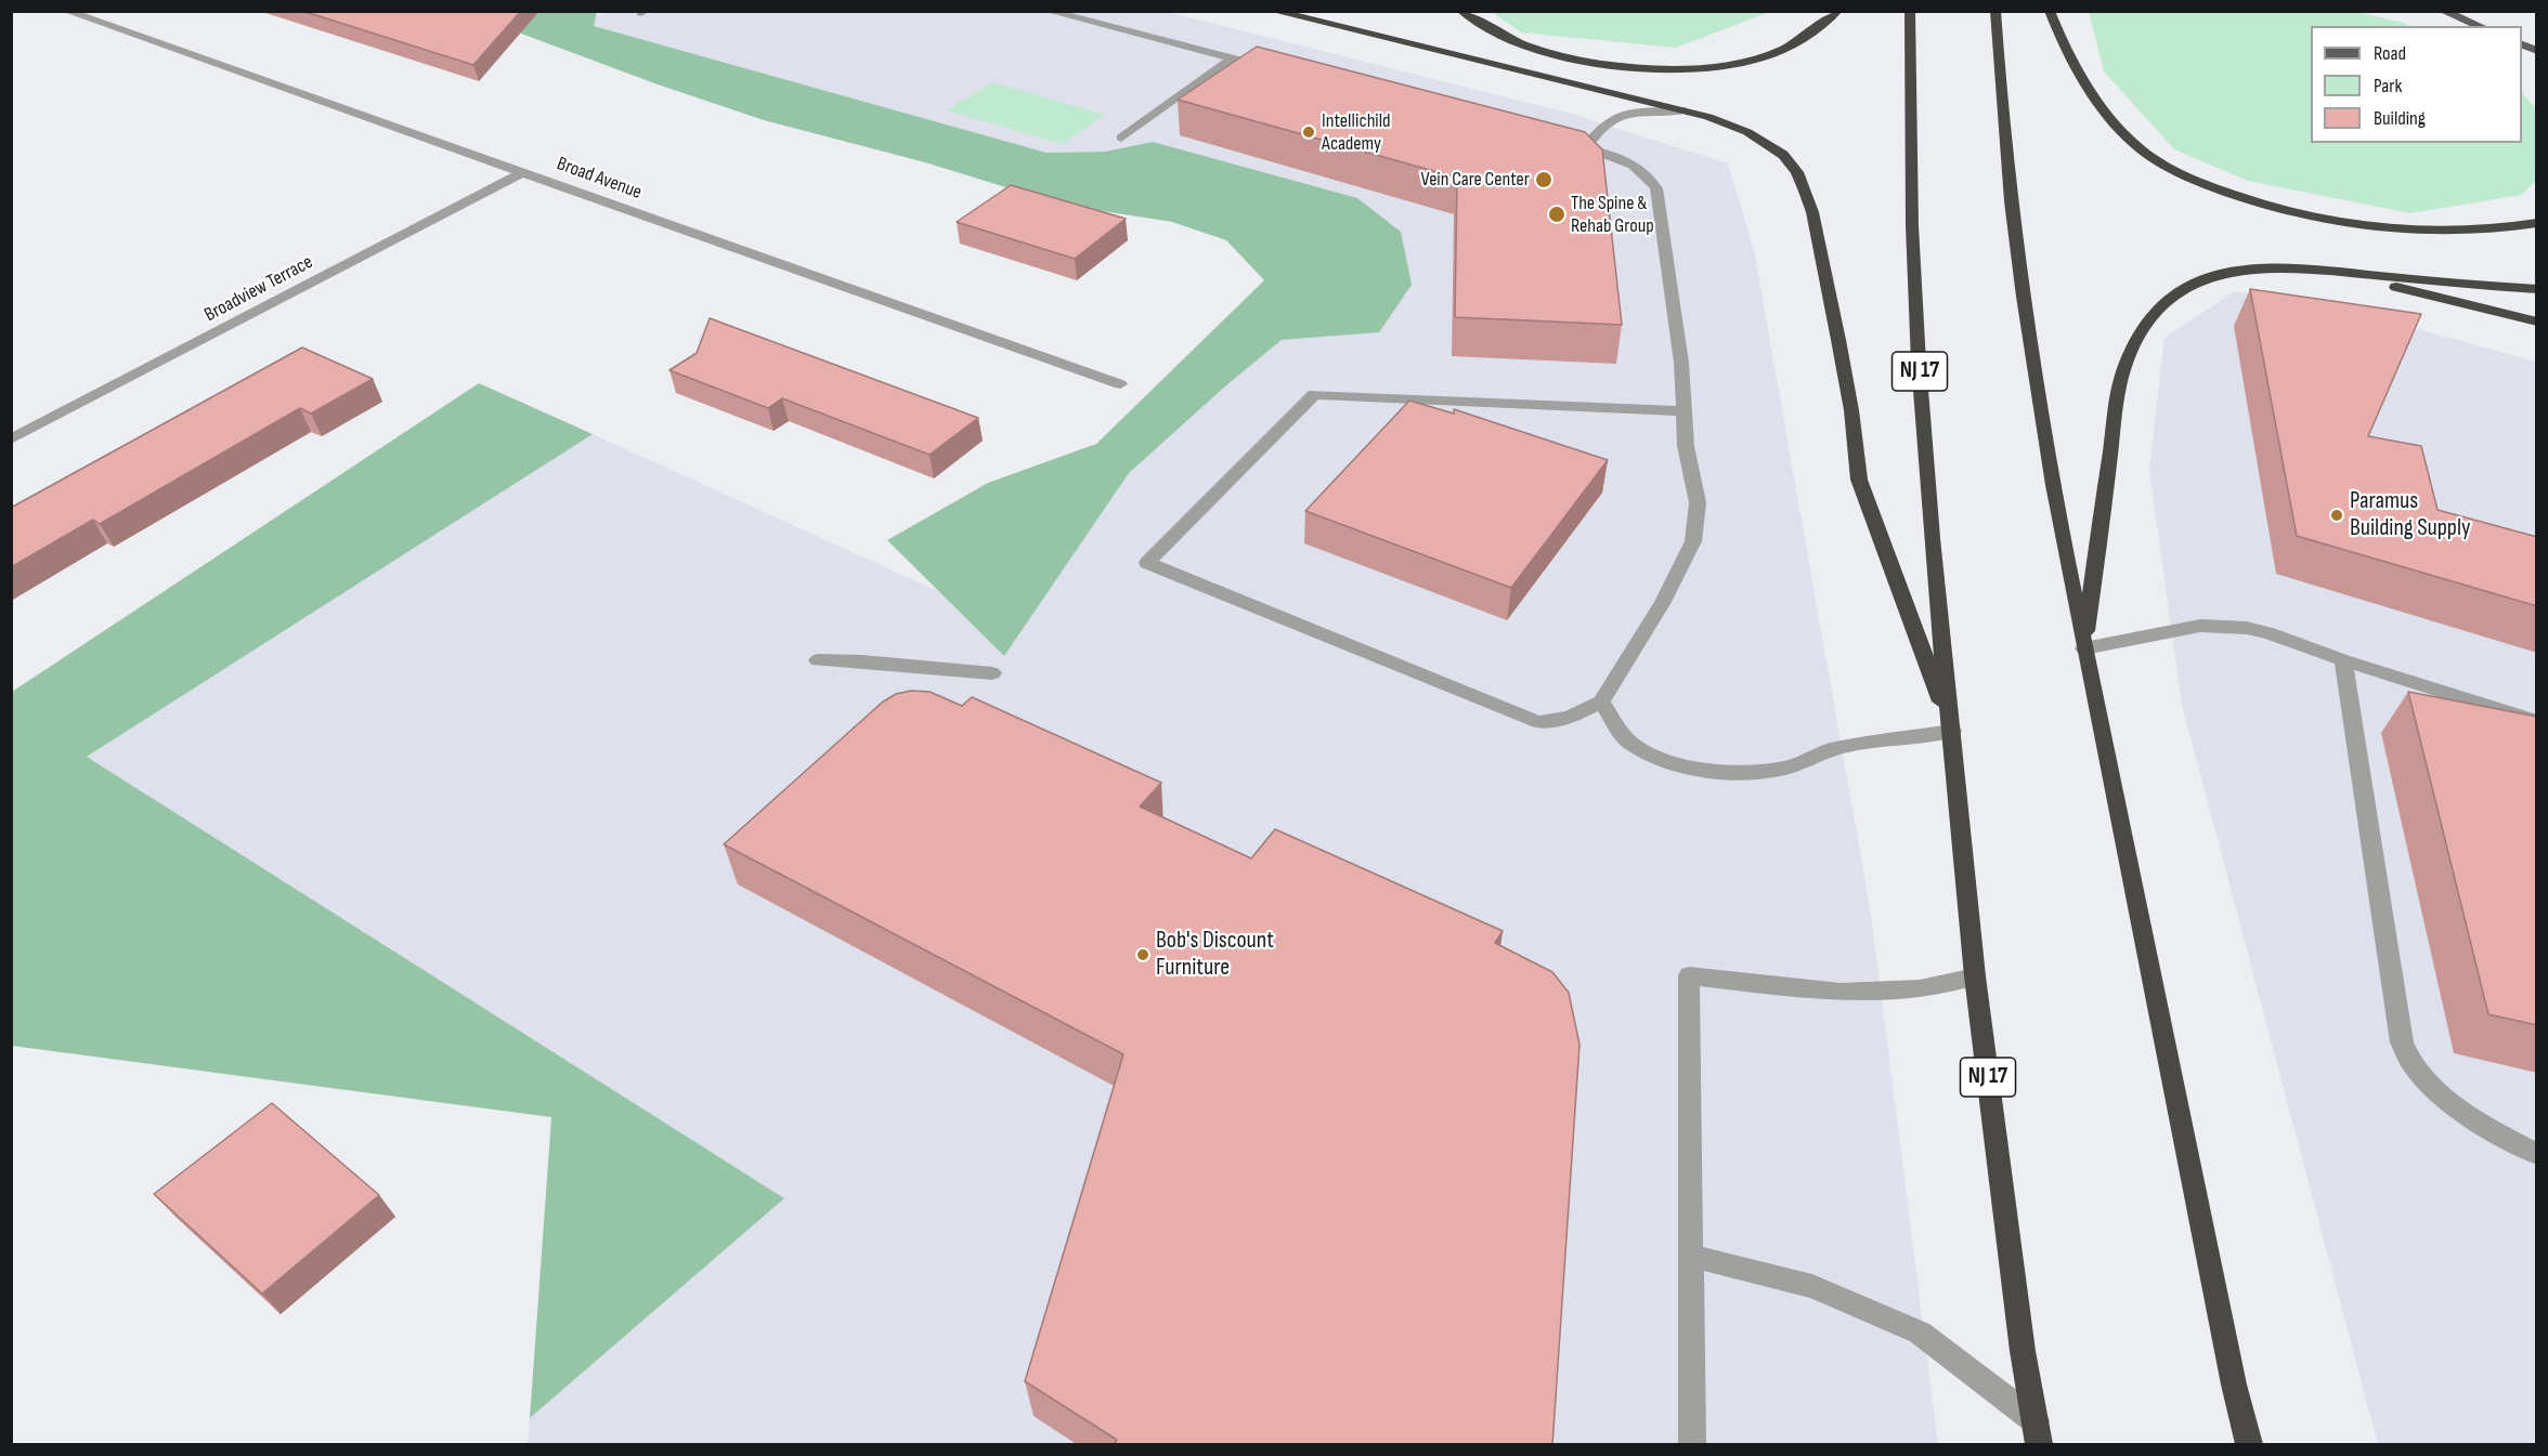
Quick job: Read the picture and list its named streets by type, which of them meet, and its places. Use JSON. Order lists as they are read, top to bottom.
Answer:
{
  "streets": {
    "highway": ["NJ 17"],
    "street": ["Broad Avenue", "Broadview Terrace"]
  },
  "crossings": [
    ["Broad Avenue", "Broadview Terrace"]
  ],
  "places": [
    "Intellichild Academy",
    "Vein Care Center",
    "The Spine & Rehab Group",
    "Paramus Building Supply",
    "Bob's Discount Furniture"
  ],
  "legend": ["Road", "Park", "Building"]
}
